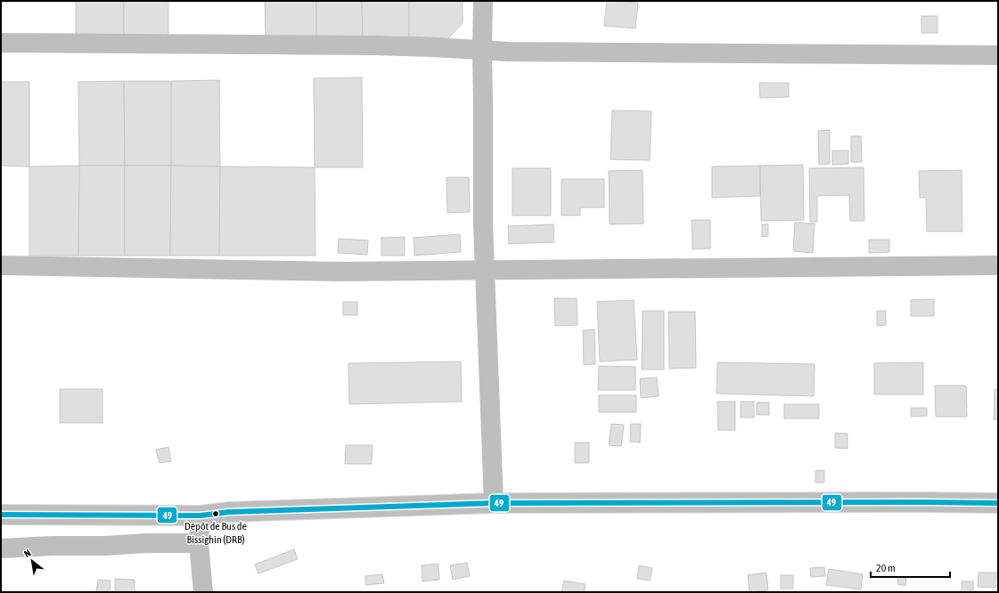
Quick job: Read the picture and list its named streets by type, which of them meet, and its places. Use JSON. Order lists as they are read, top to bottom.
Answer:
{
  "places": ["Dépôt de Bus de Bissighin (DRB)"],
  "lines": ["transit line 49"],
  "scale_bar": "20 m",
  "north": "top left"
}
